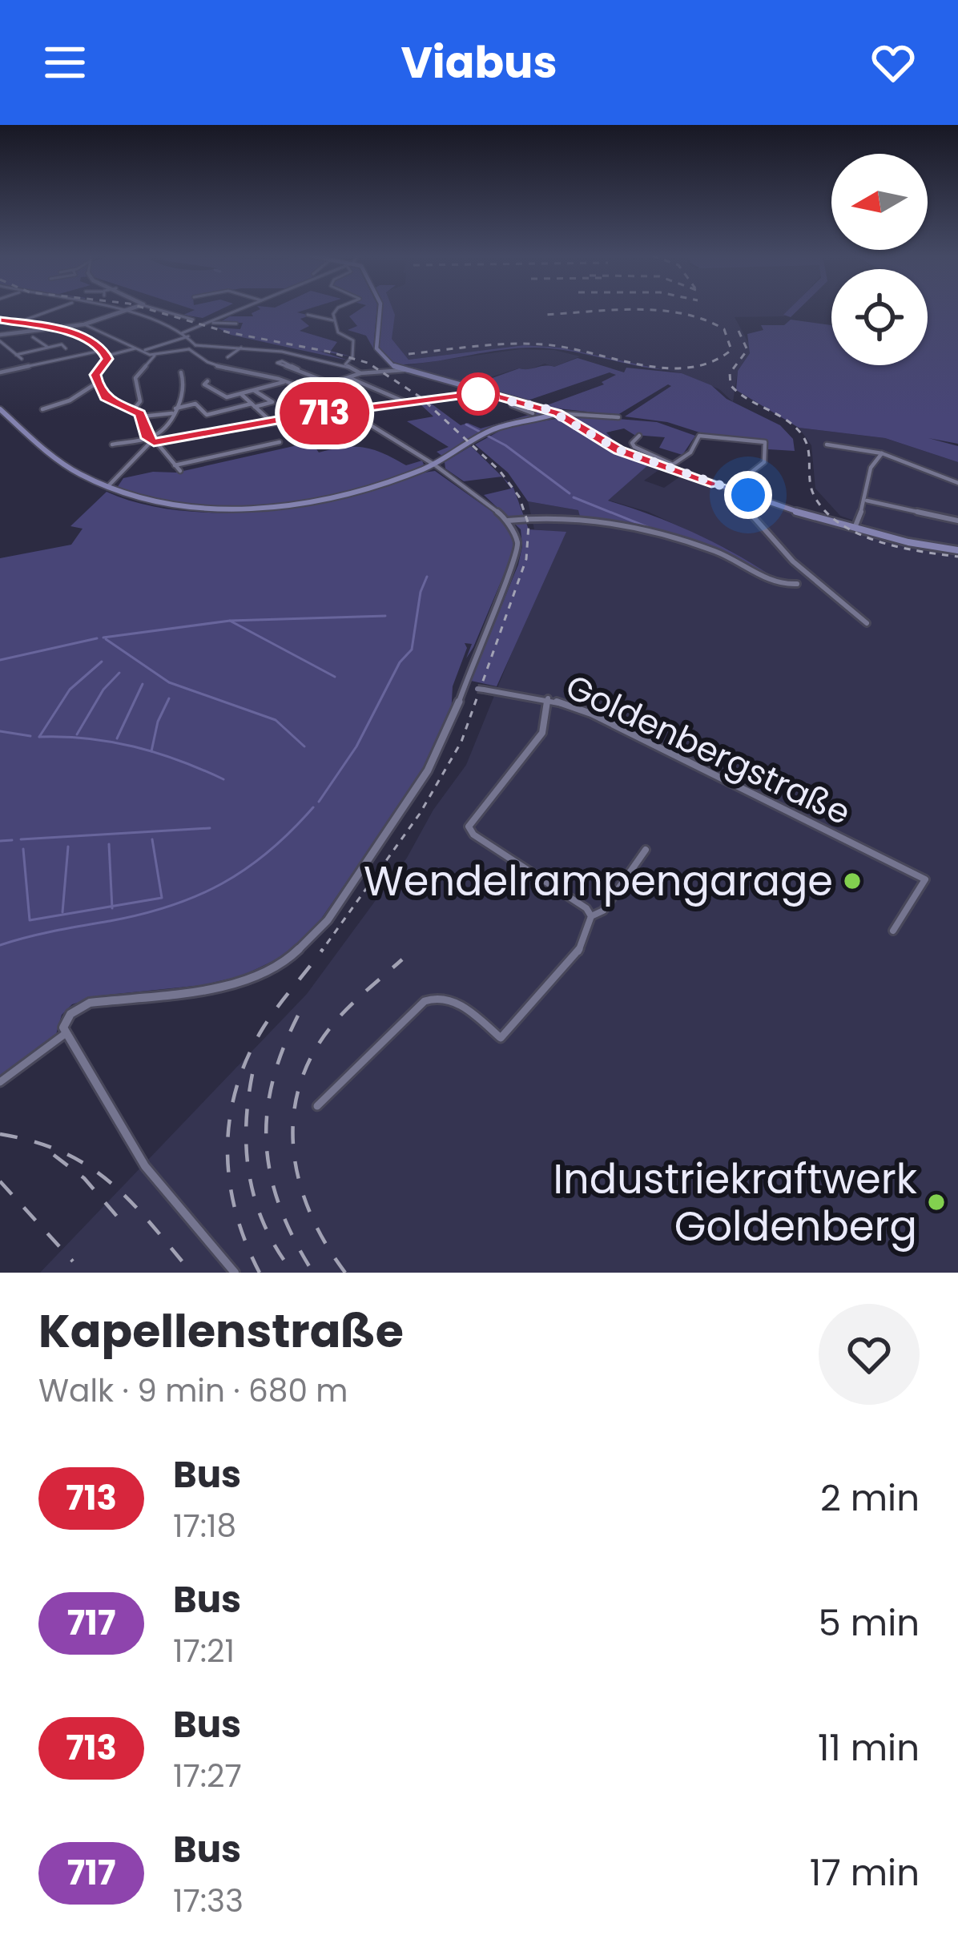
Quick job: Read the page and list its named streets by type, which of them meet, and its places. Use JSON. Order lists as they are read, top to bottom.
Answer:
{
  "streets": {
    "street": ["Goldenbergstraße"]
  },
  "places": ["Wendelrampengarage", "Industriekraftwerk Goldenberg"],
  "lines": ["bus line 713"],
  "north": "left",
  "page": {
    "header": "Viabus",
    "on_map": "713",
    "heading": ["Kapellenstraße", "Walk · 9 min · 680 m"],
    "list": [
      {
        "mark": "713",
        "name": "Bus",
        "note": "17:18",
        "value": "2 min"
      },
      {
        "mark": "717",
        "name": "Bus",
        "note": "17:21",
        "value": "5 min"
      },
      {
        "mark": "713",
        "name": "Bus",
        "note": "17:27",
        "value": "11 min"
      },
      {
        "mark": "717",
        "name": "Bus",
        "note": "17:33",
        "value": "17 min"
      }
    ]
  }
}
